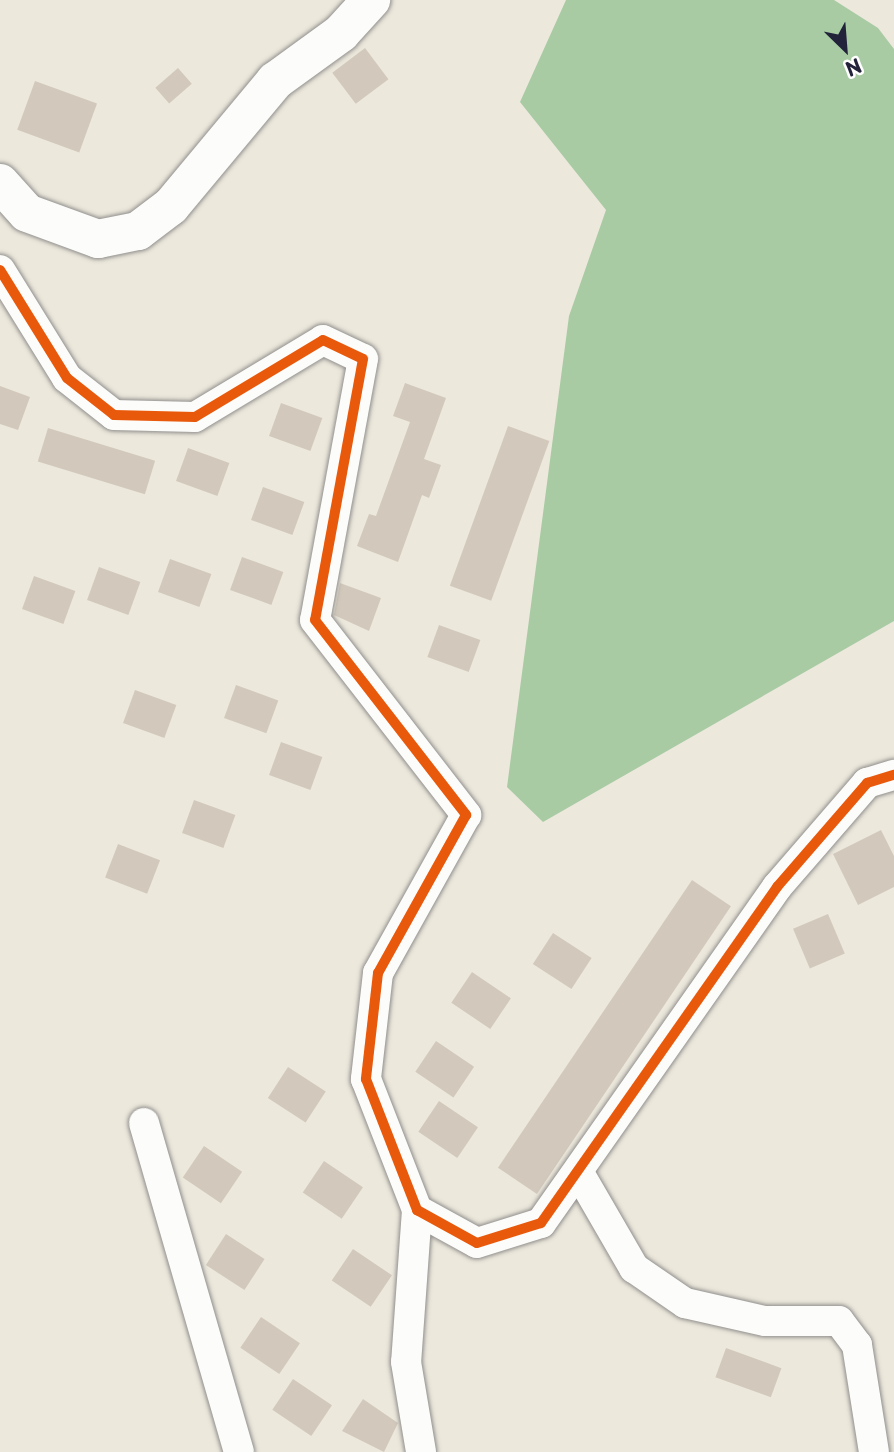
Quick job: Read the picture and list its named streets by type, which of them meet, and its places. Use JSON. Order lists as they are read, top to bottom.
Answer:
{
  "north": "bottom right"
}
